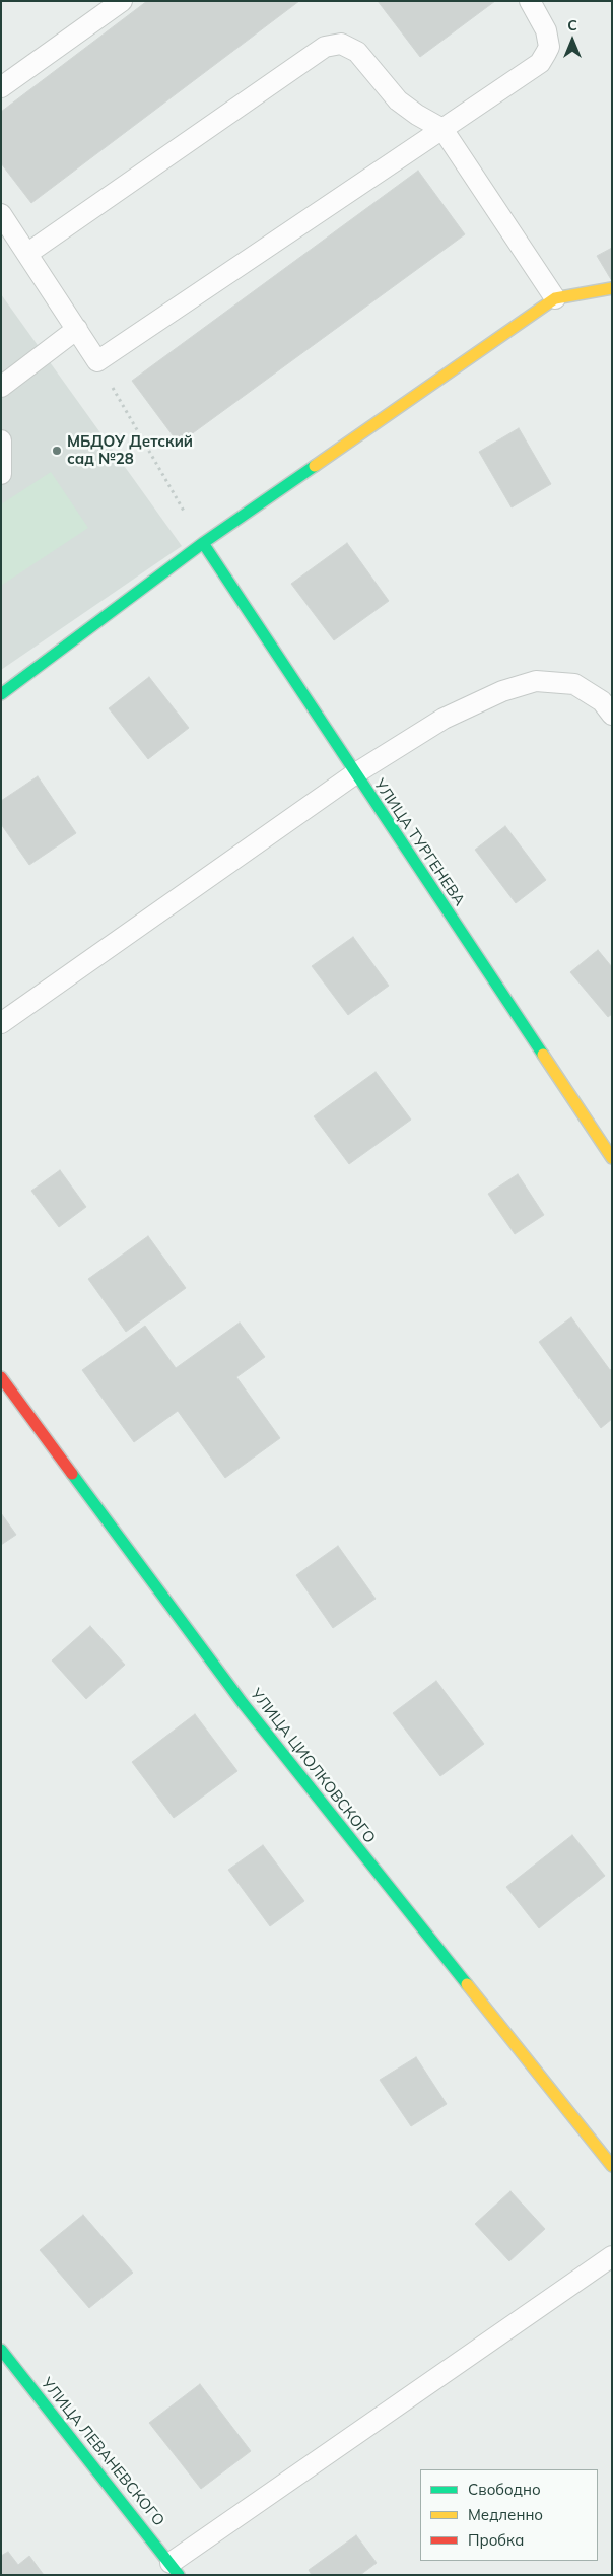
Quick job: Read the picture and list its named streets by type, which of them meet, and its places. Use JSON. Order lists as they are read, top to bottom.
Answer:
{
  "streets": {
    "street": ["УЛИЦА ТУРГЕНЕВА", "УЛИЦА ЦИОЛКОВСКОГО", "УЛИЦА ЛЕВАНЕВСКОГО"]
  },
  "places": ["МБДОУ Детский сад №28"],
  "legend": ["Свободно", "Медленно", "Пробка"],
  "north": "top"
}
